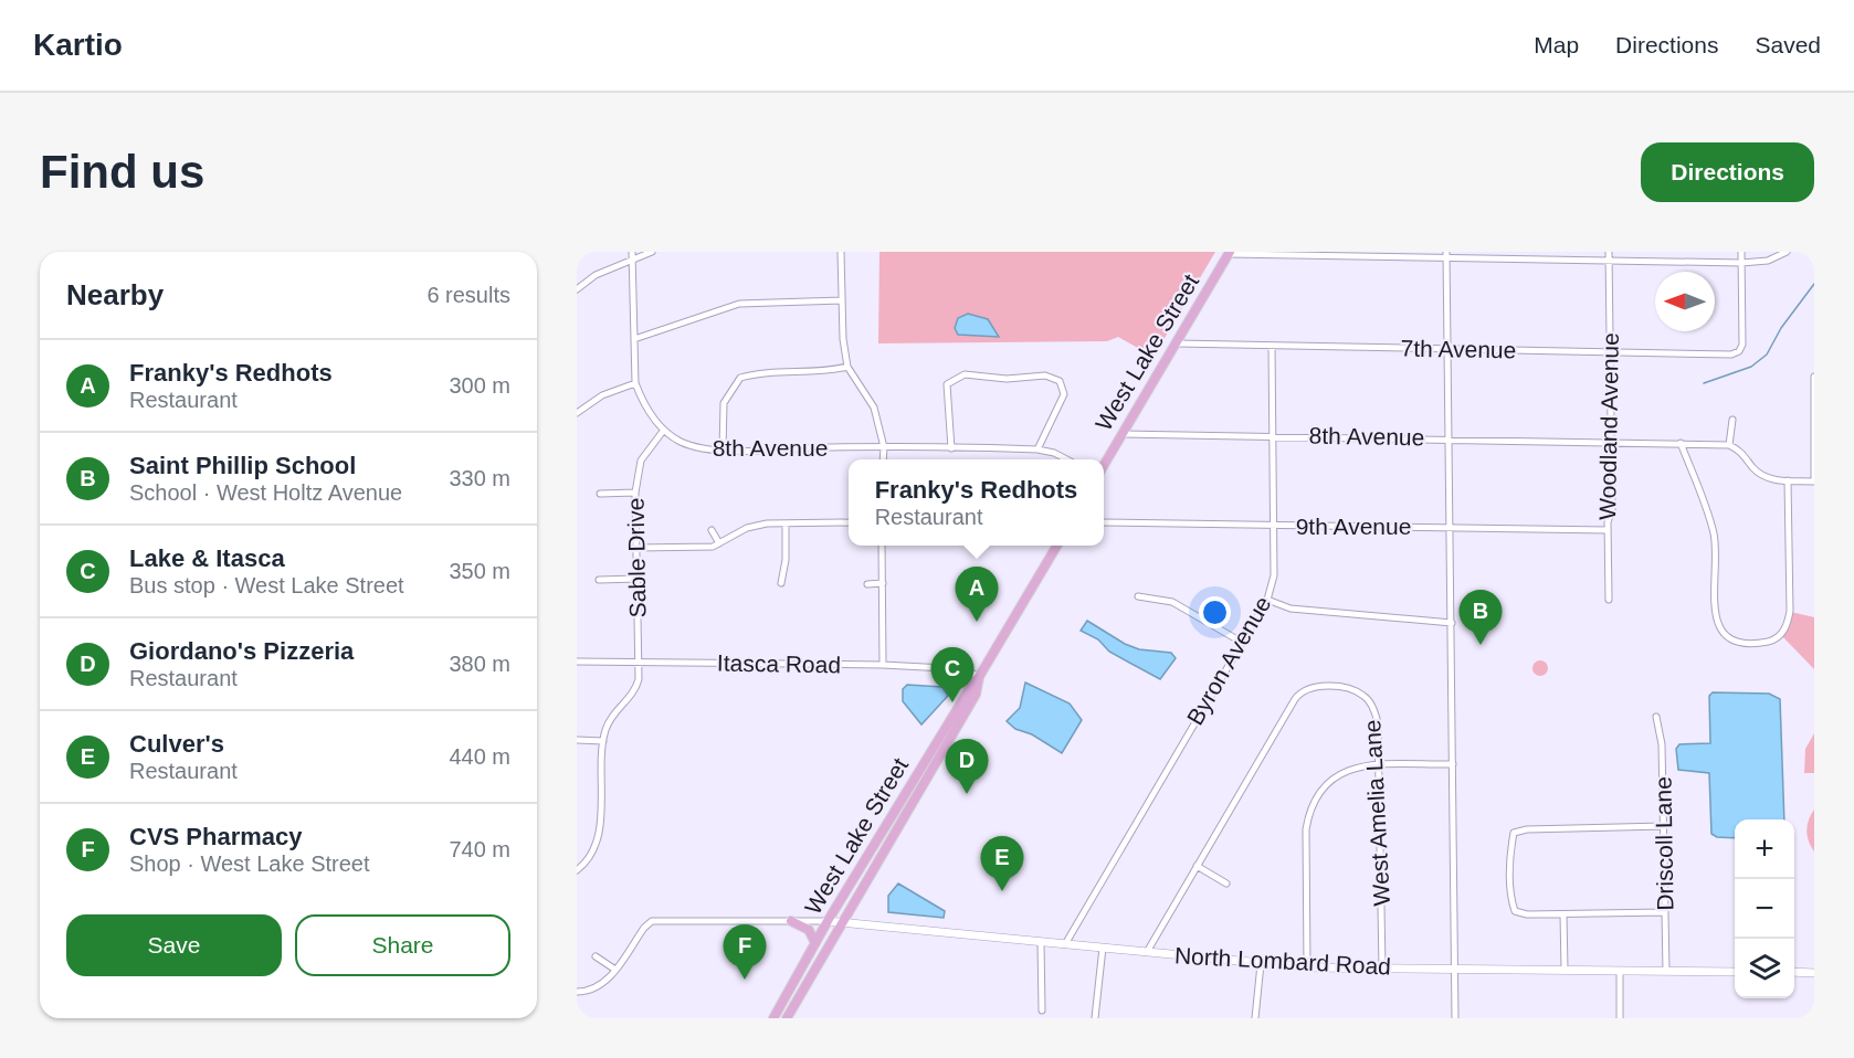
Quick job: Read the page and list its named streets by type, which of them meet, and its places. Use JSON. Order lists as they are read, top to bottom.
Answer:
{
  "streets": {
    "main road": ["West Lake Street"],
    "street": [
      "7th Avenue",
      "Woodland Avenue",
      "8th Avenue",
      "9th Avenue",
      "Sable Drive",
      "Byron Avenue",
      "Itasca Road",
      "West Amelia Lane",
      "Driscoll Lane",
      "North Lombard Road"
    ]
  },
  "crossings": [
    ["7th Avenue", "West Lake Street"],
    ["7th Avenue", "Woodland Avenue"],
    ["7th Avenue", "Byron Avenue"],
    ["West Lake Street", "8th Avenue"],
    ["West Lake Street", "Itasca Road"],
    ["West Lake Street", "North Lombard Road"],
    ["Woodland Avenue", "8th Avenue"],
    ["Woodland Avenue", "9th Avenue"],
    ["8th Avenue", "Sable Drive"],
    ["8th Avenue", "Byron Avenue"],
    ["9th Avenue", "Byron Avenue"],
    ["Sable Drive", "Itasca Road"],
    ["Byron Avenue", "North Lombard Road"],
    ["West Amelia Lane", "North Lombard Road"],
    ["Driscoll Lane", "North Lombard Road"]
  ],
  "north": "left",
  "page": {
    "header": "Kartio",
    "nav": ["Map", "Directions", "Saved"],
    "buttons": [
      "Directions",
      ["Save", "Share"]
    ],
    "title": "Find us",
    "heading": ["Nearby", "6 results"],
    "list": [
      {
        "mark": "A",
        "name": "Franky's Redhots",
        "note": "Restaurant",
        "value": "300 m"
      },
      {
        "mark": "B",
        "name": "Saint Phillip School",
        "note": "School · West Holtz Avenue",
        "value": "330 m"
      },
      {
        "mark": "C",
        "name": "Lake & Itasca",
        "note": "Bus stop · West Lake Street",
        "value": "350 m"
      },
      {
        "mark": "D",
        "name": "Giordano's Pizzeria",
        "note": "Restaurant",
        "value": "380 m"
      },
      {
        "mark": "E",
        "name": "Culver's",
        "note": "Restaurant",
        "value": "440 m"
      },
      {
        "mark": "F",
        "name": "CVS Pharmacy",
        "note": "Shop · West Lake Street",
        "value": "740 m"
      }
    ],
    "popup": ["Franky's Redhots", "Restaurant"],
    "pins": [
      "A",
      "B",
      "C",
      "D",
      "E",
      "F"
    ],
    "map_buttons": ["+", "−"]
  }
}
